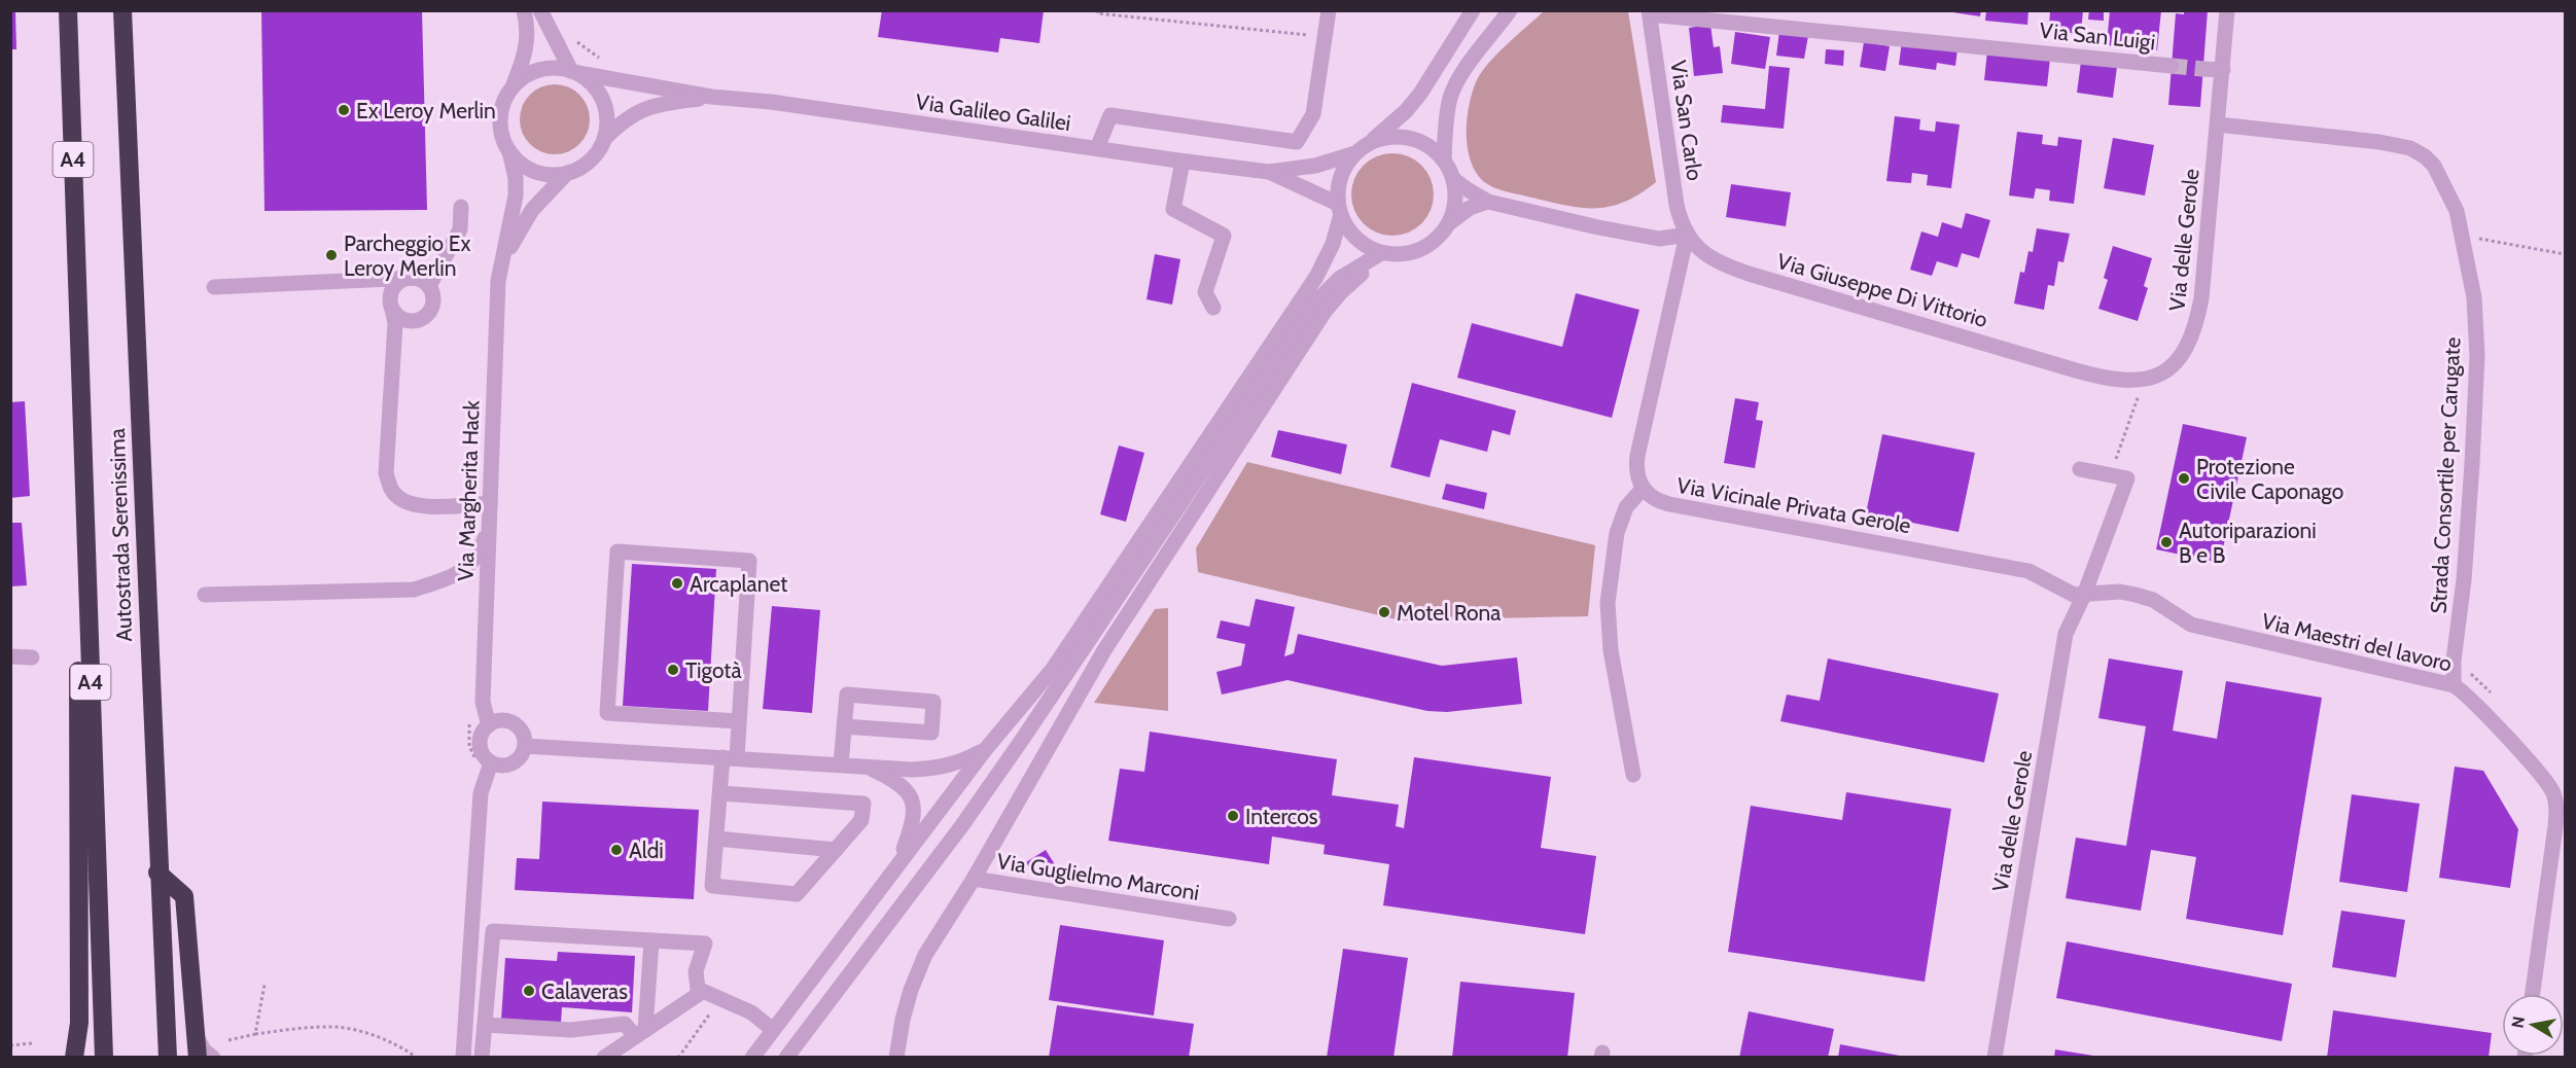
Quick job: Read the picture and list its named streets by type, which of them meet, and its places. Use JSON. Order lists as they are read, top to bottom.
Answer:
{
  "streets": {
    "highway": ["A4", "Autostrada Serenissima"],
    "street": [
      "Via San Luigi",
      "Via Galileo Galilei",
      "Via San Carlo",
      "Via delle Gerole",
      "Via Giuseppe Di Vittorio",
      "Strada Consortile per Carugate",
      "Via Margherita Hack",
      "Via Vicinale Privata Gerole",
      "Via Maestri del lavoro",
      "Via Guglielmo Marconi"
    ]
  },
  "crossings": [
    ["Via San Luigi", "Via San Carlo"],
    ["Via Galileo Galilei", "Via Margherita Hack"],
    ["Via San Carlo", "Via Giuseppe Di Vittorio"],
    ["Via delle Gerole", "Via Giuseppe Di Vittorio"],
    ["Via delle Gerole", "Strada Consortile per Carugate"],
    ["Via delle Gerole", "Via Vicinale Privata Gerole"],
    ["Via delle Gerole", "Via Maestri del lavoro"],
    ["Strada Consortile per Carugate", "Via Maestri del lavoro"],
    ["Via Vicinale Privata Gerole", "Via Maestri del lavoro"]
  ],
  "places": [
    "Ex Leroy Merlin",
    "Parcheggio Ex Leroy Merlin",
    "Protezione Civile Caponago",
    "Autoriparazioni B e B",
    "Arcaplanet",
    "Motel Rona",
    "Tigotà",
    "Intercos",
    "Aldi",
    "Calaveras"
  ],
  "north": "left"
}
